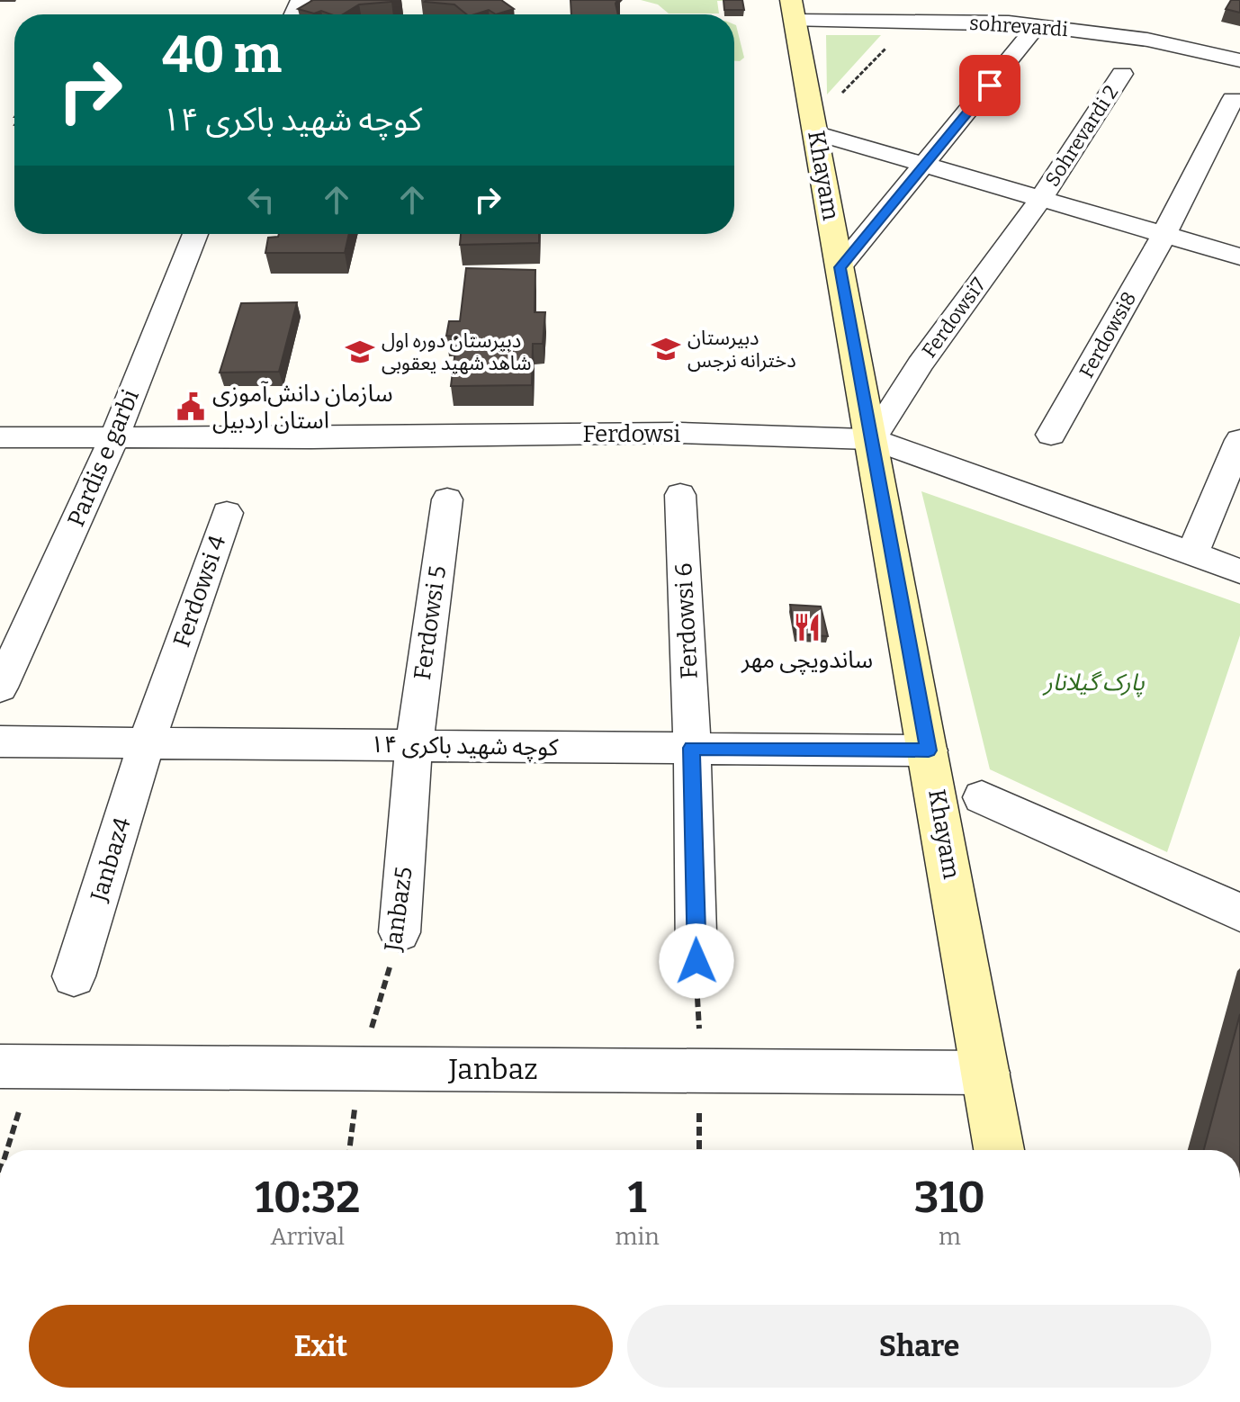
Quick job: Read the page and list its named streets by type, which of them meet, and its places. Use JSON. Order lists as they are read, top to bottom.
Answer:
{
  "streets": {
    "street": [
      "sohrevardi",
      "Sohrevardi 2",
      "Khayam",
      "Ferdowsi7",
      "Ferdowsi8",
      "Ferdowsi",
      "Pardis e garbi",
      "Ferdowsi 4",
      "Ferdowsi 6",
      "Ferdowsi 5",
      "کوچه شهید باکری ۱۴",
      "Janbaz4",
      "Janbaz5",
      "Janbaz"
    ]
  },
  "crossings": [
    ["sohrevardi", "Khayam"],
    ["Sohrevardi 2", "Ferdowsi7"],
    ["Khayam", "Ferdowsi7"],
    ["Khayam", "Ferdowsi"],
    ["Khayam", "کوچه شهید باکری ۱۴"],
    ["Khayam", "Janbaz"],
    ["Ferdowsi7", "Ferdowsi"],
    ["Ferdowsi", "Pardis e garbi"],
    ["Ferdowsi 4", "کوچه شهید باکری ۱۴"],
    ["Ferdowsi 4", "Janbaz4"],
    ["Ferdowsi 6", "کوچه شهید باکری ۱۴"],
    ["Ferdowsi 5", "کوچه شهید باکری ۱۴"],
    ["Ferdowsi 5", "Janbaz5"],
    ["کوچه شهید باکری ۱۴", "Janbaz4"],
    ["کوچه شهید باکری ۱۴", "Janbaz5"],
    ["Janbaz5", "Janbaz"]
  ],
  "parks": ["پارک گیلانار"],
  "places": {
    "school or university": ["دبیرستان دخترانه نرجس", "دبیرستان دوره اول شاهد شهید یعقوبی"],
    "public building": ["سازمان دانش‌آموزی استان اردبیل"],
    "restaurant": ["ساندویچی مهر"]
  },
  "page": {
    "turn": ["40 m", "کوچه شهید باکری ۱۴"],
    "eta": [
      "10:32",
      "Arrival",
      "1",
      "min",
      "310",
      "m"
    ],
    "buttons": ["Exit", "Share"]
  }
}
